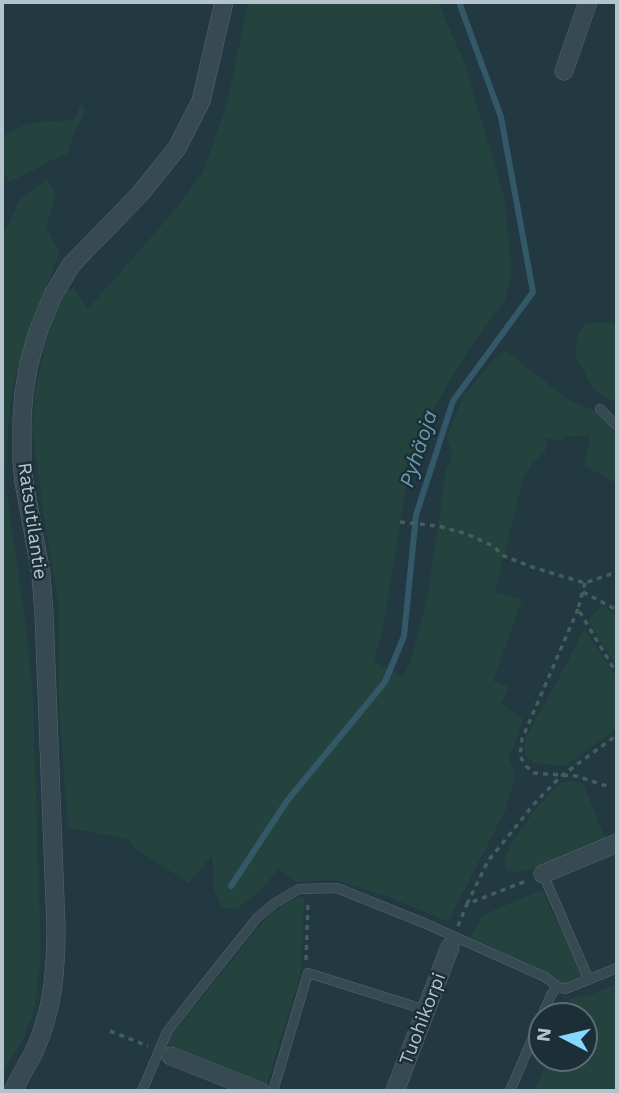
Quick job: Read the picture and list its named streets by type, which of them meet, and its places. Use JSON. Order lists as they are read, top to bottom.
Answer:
{
  "streets": {
    "street": ["Ratsutilantie", "Tuohikorpi"]
  },
  "water": ["Pyhäoja"],
  "north": "left"
}
